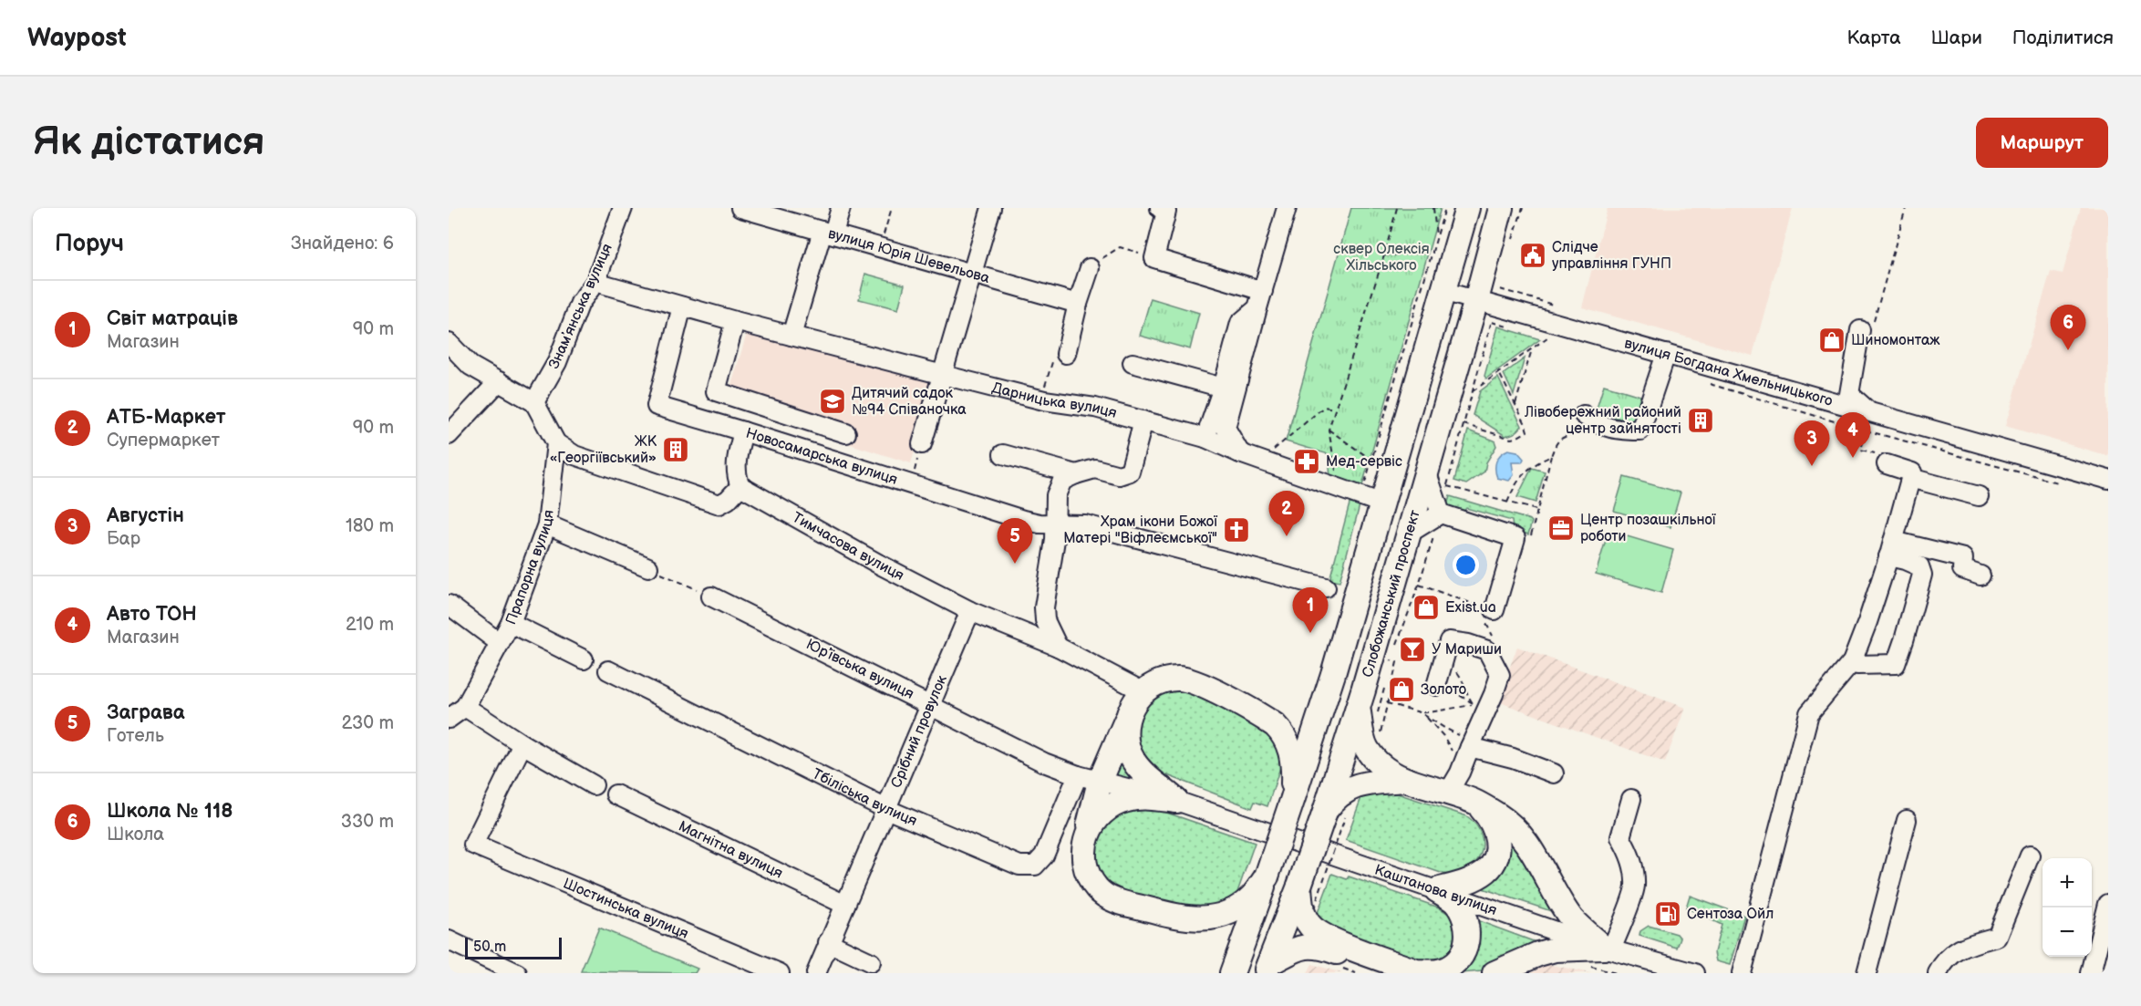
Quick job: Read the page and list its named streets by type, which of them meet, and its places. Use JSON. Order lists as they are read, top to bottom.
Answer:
{
  "streets": {
    "main road": ["Слобожанський проспект"],
    "street": [
      "вулиця Юрія Шевельова",
      "Знамʼянська вулиця",
      "вулиця Богдана Хмельницького",
      "Дарницька вулиця",
      "Новосамарська вулиця",
      "Тимчасова вулиця",
      "Прапорна вулиця",
      "Юрʼївська вулиця",
      "Срібний провулок",
      "Тбіліська вулиця",
      "Магнітна вулиця",
      "Каштанова вулиця",
      "Шостинська вулиця"
    ]
  },
  "crossings": [
    ["Знамʼянська вулиця", "Дарницька вулиця"],
    ["вулиця Богдана Хмельницького", "Слобожанський проспект"],
    ["Дарницька вулиця", "Новосамарська вулиця"],
    ["Тимчасова вулиця", "Срібний провулок"],
    ["Юрʼївська вулиця", "Срібний провулок"],
    ["Юрʼївська вулиця", "Тбіліська вулиця"],
    ["Юрʼївська вулиця", "Каштанова вулиця"],
    ["Срібний провулок", "Тбіліська вулиця"],
    ["Срібний провулок", "Магнітна вулиця"]
  ],
  "parks": ["сквер Олексія Хільського"],
  "places": {
    "public building": ["Слідче управління ГУНП"],
    "shop": ["Шиномонтаж", "Exist.ua", "Золото"],
    "school or university": ["Дитячий садок №94 Співаночка"],
    "building": ["Лівобережний районий центр зайнятості", "ЖК «Георгіївський»"],
    "pharmacy": ["Мед-сервіс"],
    "office": ["Центр позашкільної роботи"],
    "church": ["Храм ікони Божої Матері \"Віфлеємської\""],
    "bar": ["У Мариши"],
    "fuel station": ["Сентоза Ойл"]
  },
  "scale_bar": "50 m",
  "page": {
    "header": "Waypost",
    "nav": ["Карта", "Шари", "Поділитися"],
    "buttons": "Маршрут",
    "title": "Як дістатися",
    "heading": ["Поруч", "Знайдено: 6"],
    "list": [
      {
        "mark": "1",
        "name": "Світ матраців",
        "note": "Магазин",
        "value": "90 m"
      },
      {
        "mark": "2",
        "name": "АТБ-Маркет",
        "note": "Супермаркет",
        "value": "90 m"
      },
      {
        "mark": "3",
        "name": "Августін",
        "note": "Бар",
        "value": "180 m"
      },
      {
        "mark": "4",
        "name": "Авто ТОН",
        "note": "Магазин",
        "value": "210 m"
      },
      {
        "mark": "5",
        "name": "Заграва",
        "note": "Готель",
        "value": "230 m"
      },
      {
        "mark": "6",
        "name": "Школа № 118",
        "note": "Школа",
        "value": "330 m"
      }
    ],
    "pins": [
      "6",
      "4",
      "3",
      "2",
      "5",
      "1"
    ],
    "map_buttons": ["+", "−"],
    "scale": "50 m"
  }
}
